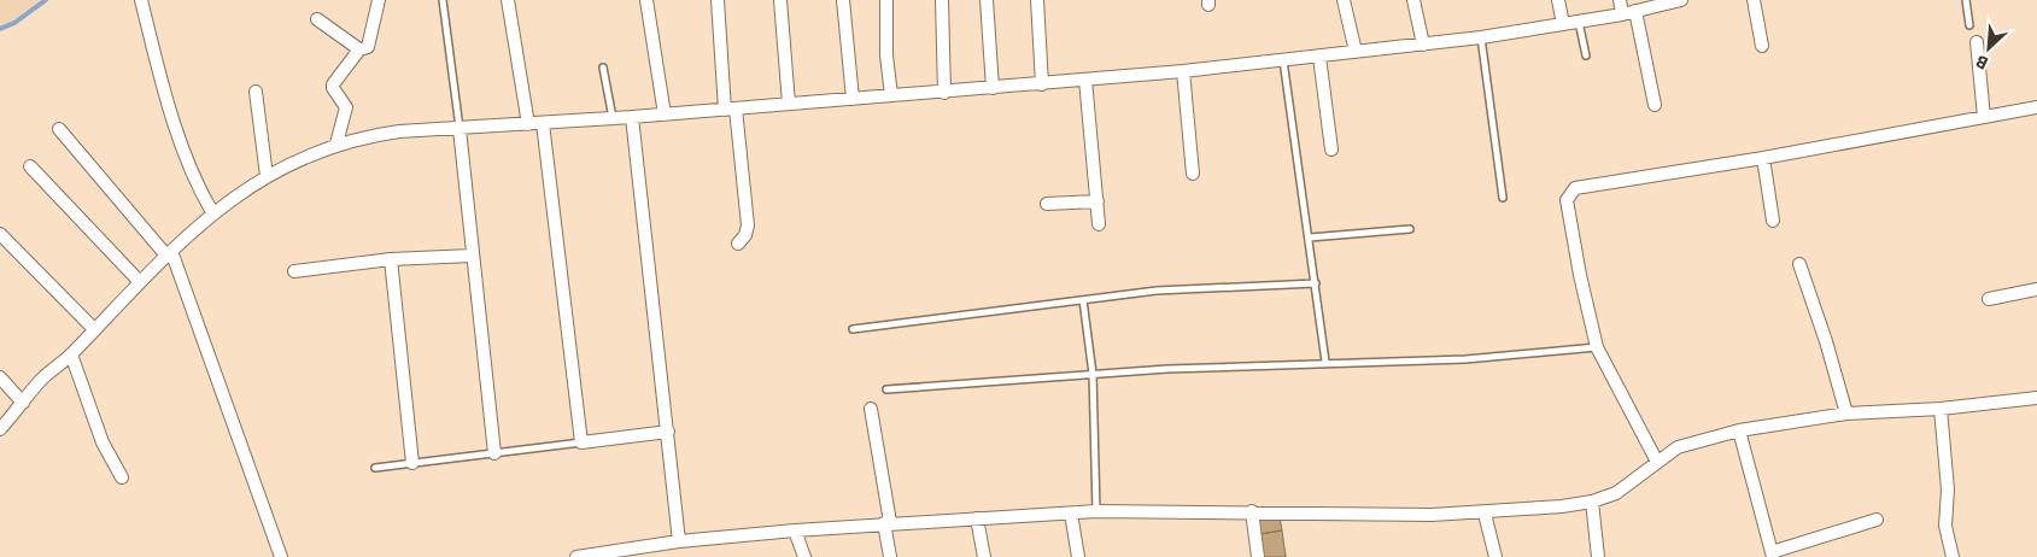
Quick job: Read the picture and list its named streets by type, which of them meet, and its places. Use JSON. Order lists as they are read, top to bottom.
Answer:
{
  "north": "bottom left"
}
